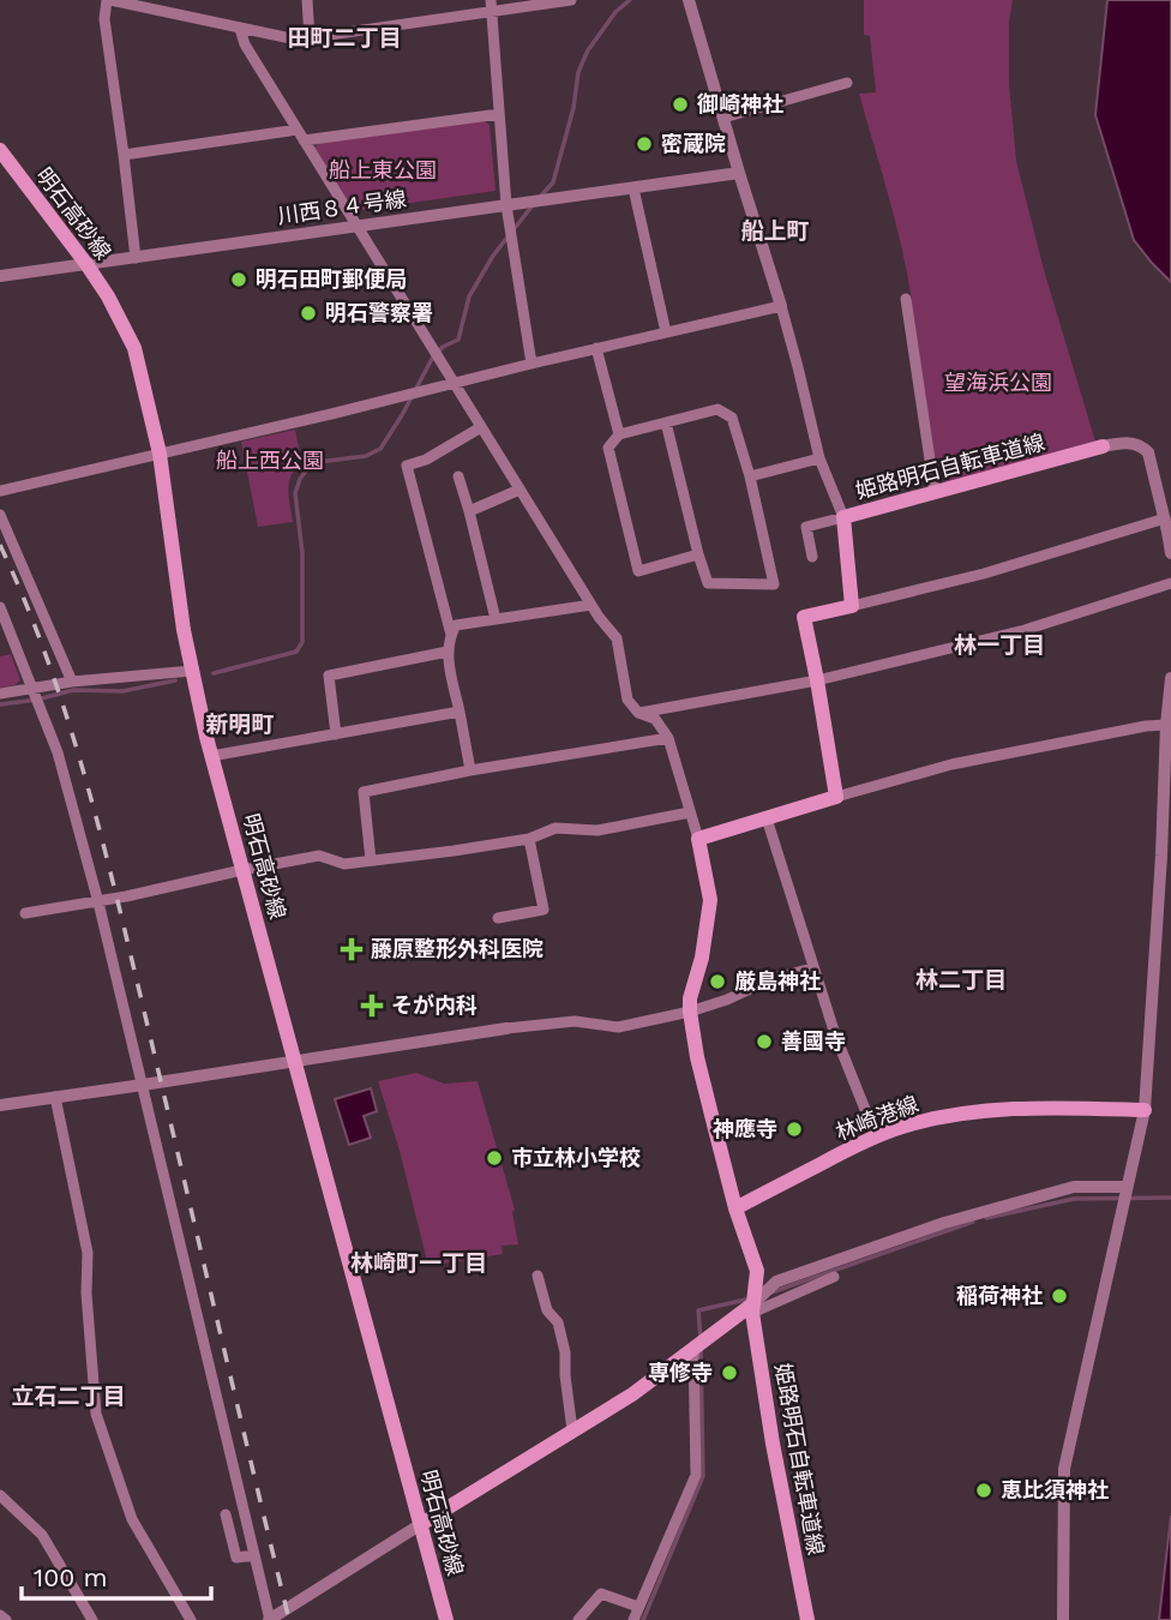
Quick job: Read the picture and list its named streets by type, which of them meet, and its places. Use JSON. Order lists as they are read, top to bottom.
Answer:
{
  "streets": {
    "main road": ["明石高砂線", "姫路明石自転車道線", "林崎港線"],
    "street": ["川西８４号線"]
  },
  "crossings": [
    ["川西８４号線", "明石高砂線"]
  ],
  "districts": [
    "田町二丁目",
    "船上町",
    "林一丁目",
    "新明町",
    "林二丁目",
    "林崎町一丁目",
    "立石二丁目"
  ],
  "parks": ["船上東公園", "望海浜公園", "船上西公園"],
  "places": {
    "other": [
      "御崎神社",
      "密蔵院",
      "明石田町郵便局",
      "明石警察署",
      "厳島神社",
      "善國寺",
      "神應寺",
      "市立林小学校",
      "稲荷神社",
      "専修寺",
      "恵比須神社"
    ],
    "health": ["藤原整形外科医院", "そが内科"]
  },
  "scale_bar": "100 m"
}
